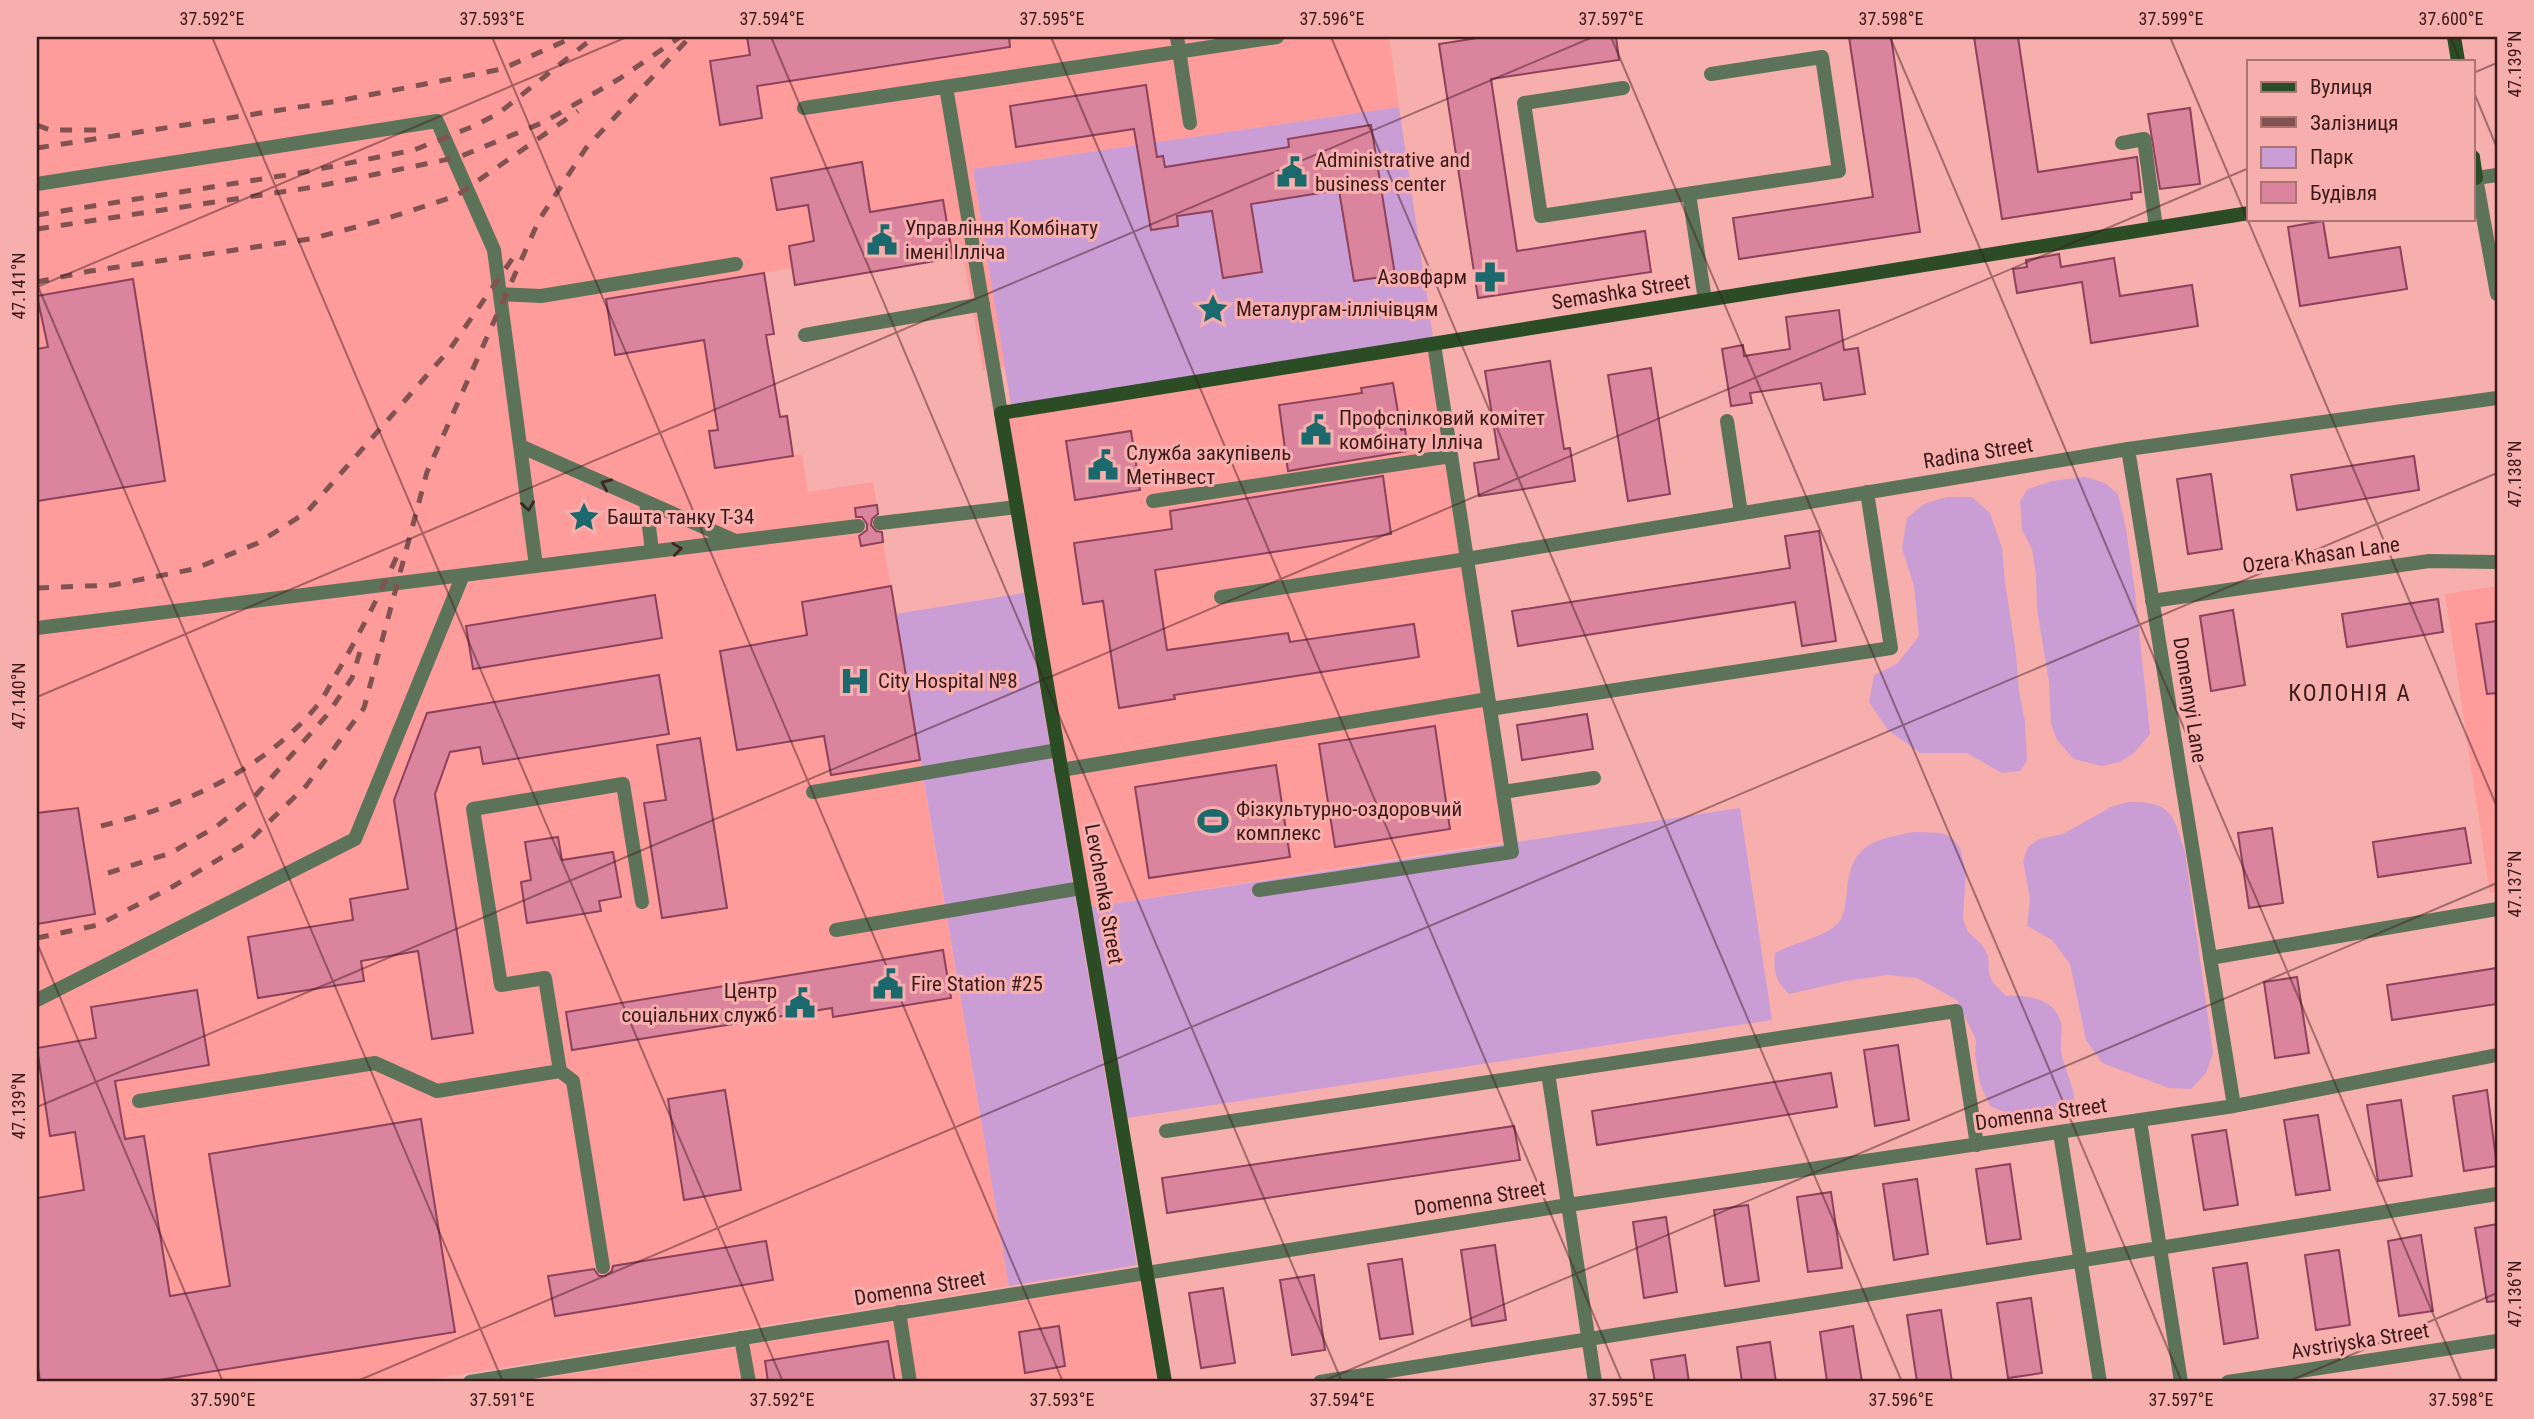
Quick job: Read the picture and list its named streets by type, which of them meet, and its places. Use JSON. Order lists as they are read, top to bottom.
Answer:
{
  "streets": {
    "street": [
      "Semashka Street",
      "Radina Street",
      "Ozera Khasan Lane",
      "Domennyi Lane",
      "Levchenka Street",
      "Domenna Street",
      "Avstriyska Street"
    ]
  },
  "crossings": [
    ["Semashka Street", "Levchenka Street"],
    ["Radina Street", "Domennyi Lane"],
    ["Ozera Khasan Lane", "Domennyi Lane"],
    ["Domennyi Lane", "Domenna Street"],
    ["Levchenka Street", "Domenna Street"]
  ],
  "districts": ["КОЛОНІЯ А"],
  "places": {
    "public building": [
      "Administrative and business center",
      "Управління Комбінату імені Ілліча",
      "Профспілковий комітет комбінату Ілліча",
      "Служба закупівель Метінвест",
      "Fire Station #25",
      "Центр соціальних служб"
    ],
    "pharmacy": ["Азовфарм"],
    "place": ["Металургам-іллічівцям", "Башта танку Т-34"],
    "hospital": ["City Hospital №8"],
    "sports": ["Фізкультурно-оздоровчий комплекс"]
  },
  "legend": [
    "Вулиця",
    "Залізниця",
    "Парк",
    "Будівля"
  ],
  "coordinates": [
    "37.592°E",
    "37.593°E",
    "37.594°E",
    "37.595°E",
    "37.596°E",
    "37.597°E",
    "37.598°E",
    "37.599°E",
    "37.600°E",
    "47.139°N",
    "47.141°N",
    "47.138°N",
    "47.140°N",
    "47.137°N",
    "47.136°N",
    "37.590°E",
    "37.591°E"
  ]
}
